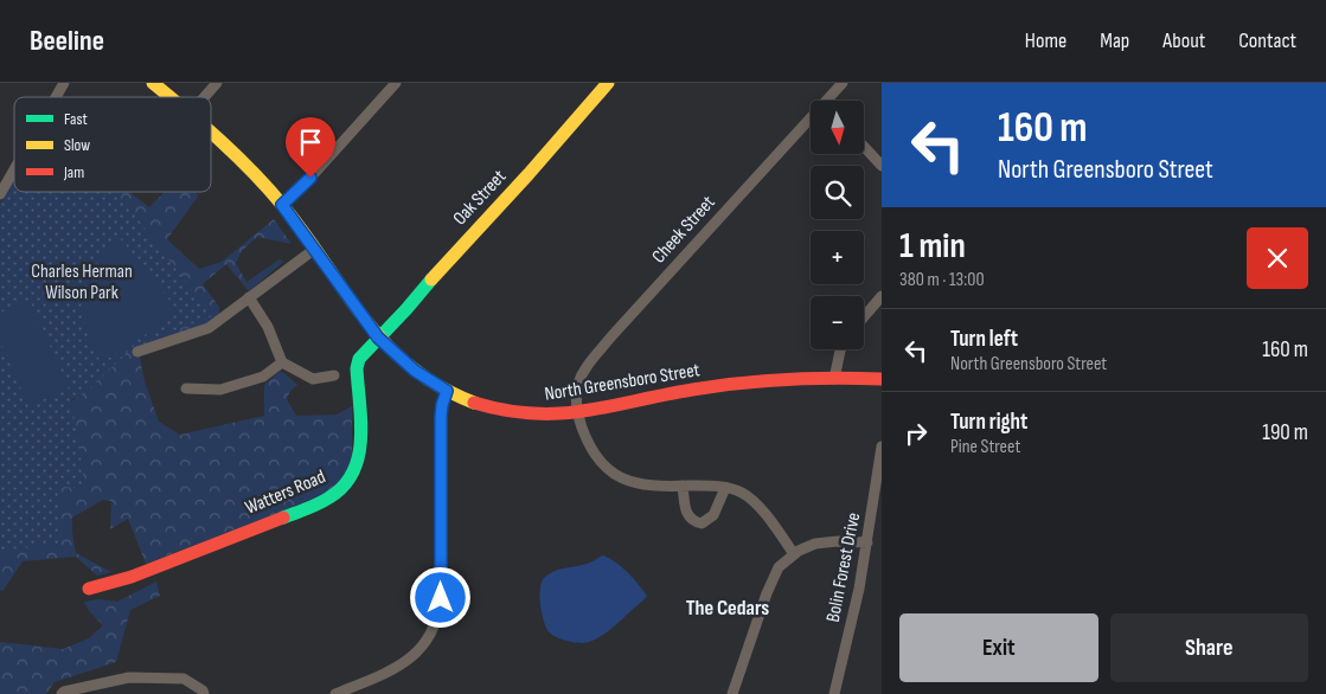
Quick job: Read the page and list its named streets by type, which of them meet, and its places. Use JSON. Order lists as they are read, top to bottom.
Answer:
{
  "streets": {
    "main road": ["Oak Street", "North Greensboro Street", "Watters Road"],
    "street": ["Cheek Street", "Bolin Forest Drive"]
  },
  "crossings": [
    ["Oak Street", "North Greensboro Street"],
    ["Oak Street", "Watters Road"],
    ["Cheek Street", "North Greensboro Street"],
    ["North Greensboro Street", "Watters Road"]
  ],
  "districts": ["The Cedars"],
  "parks": ["Charles Herman Wilson Park"],
  "legend": ["Fast", "Slow", "Jam"],
  "north": "bottom",
  "page": {
    "header": "Beeline",
    "nav": [
      "Home",
      "Map",
      "About",
      "Contact"
    ],
    "turn": ["160 m", "North Greensboro Street"],
    "map_buttons": ["+", "−"],
    "heading": ["1 min", "380 m · 13:00"],
    "list": [
      {
        "name": "Turn left",
        "note": "North Greensboro Street",
        "value": "160 m"
      },
      {
        "name": "Turn right",
        "note": "Pine Street",
        "value": "190 m"
      }
    ],
    "buttons": ["Exit", "Share"]
  }
}
